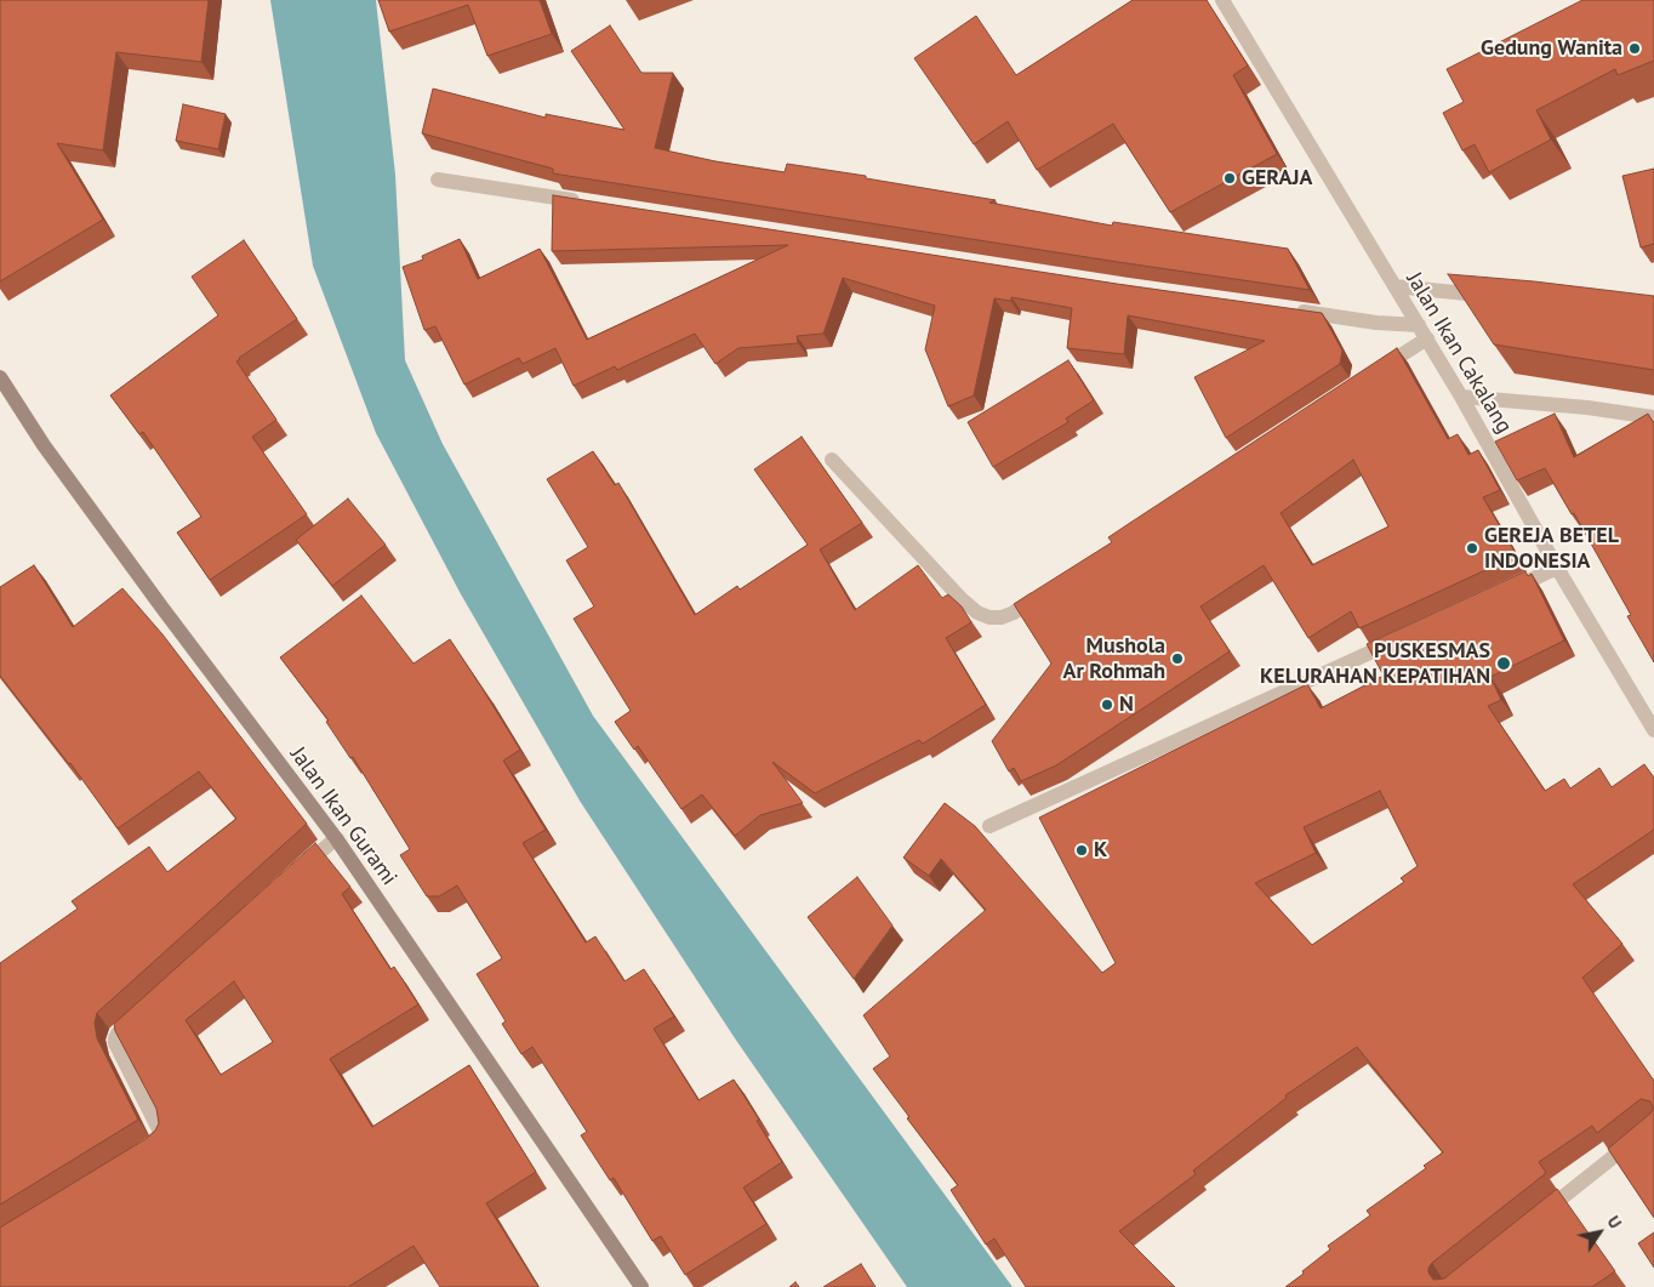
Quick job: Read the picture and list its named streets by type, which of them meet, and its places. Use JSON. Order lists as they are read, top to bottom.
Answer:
{
  "streets": {
    "main road": ["Jalan Ikan Gurami"],
    "street": ["Jalan Ikan Cakalang"]
  },
  "places": [
    "Gedung Wanita",
    "GERAJA",
    "GEREJA BETEL INDONESIA",
    "Mushola Ar Rohmah",
    "PUSKESMAS KELURAHAN KEPATIHAN",
    "N",
    "K"
  ],
  "north": "top right"
}
